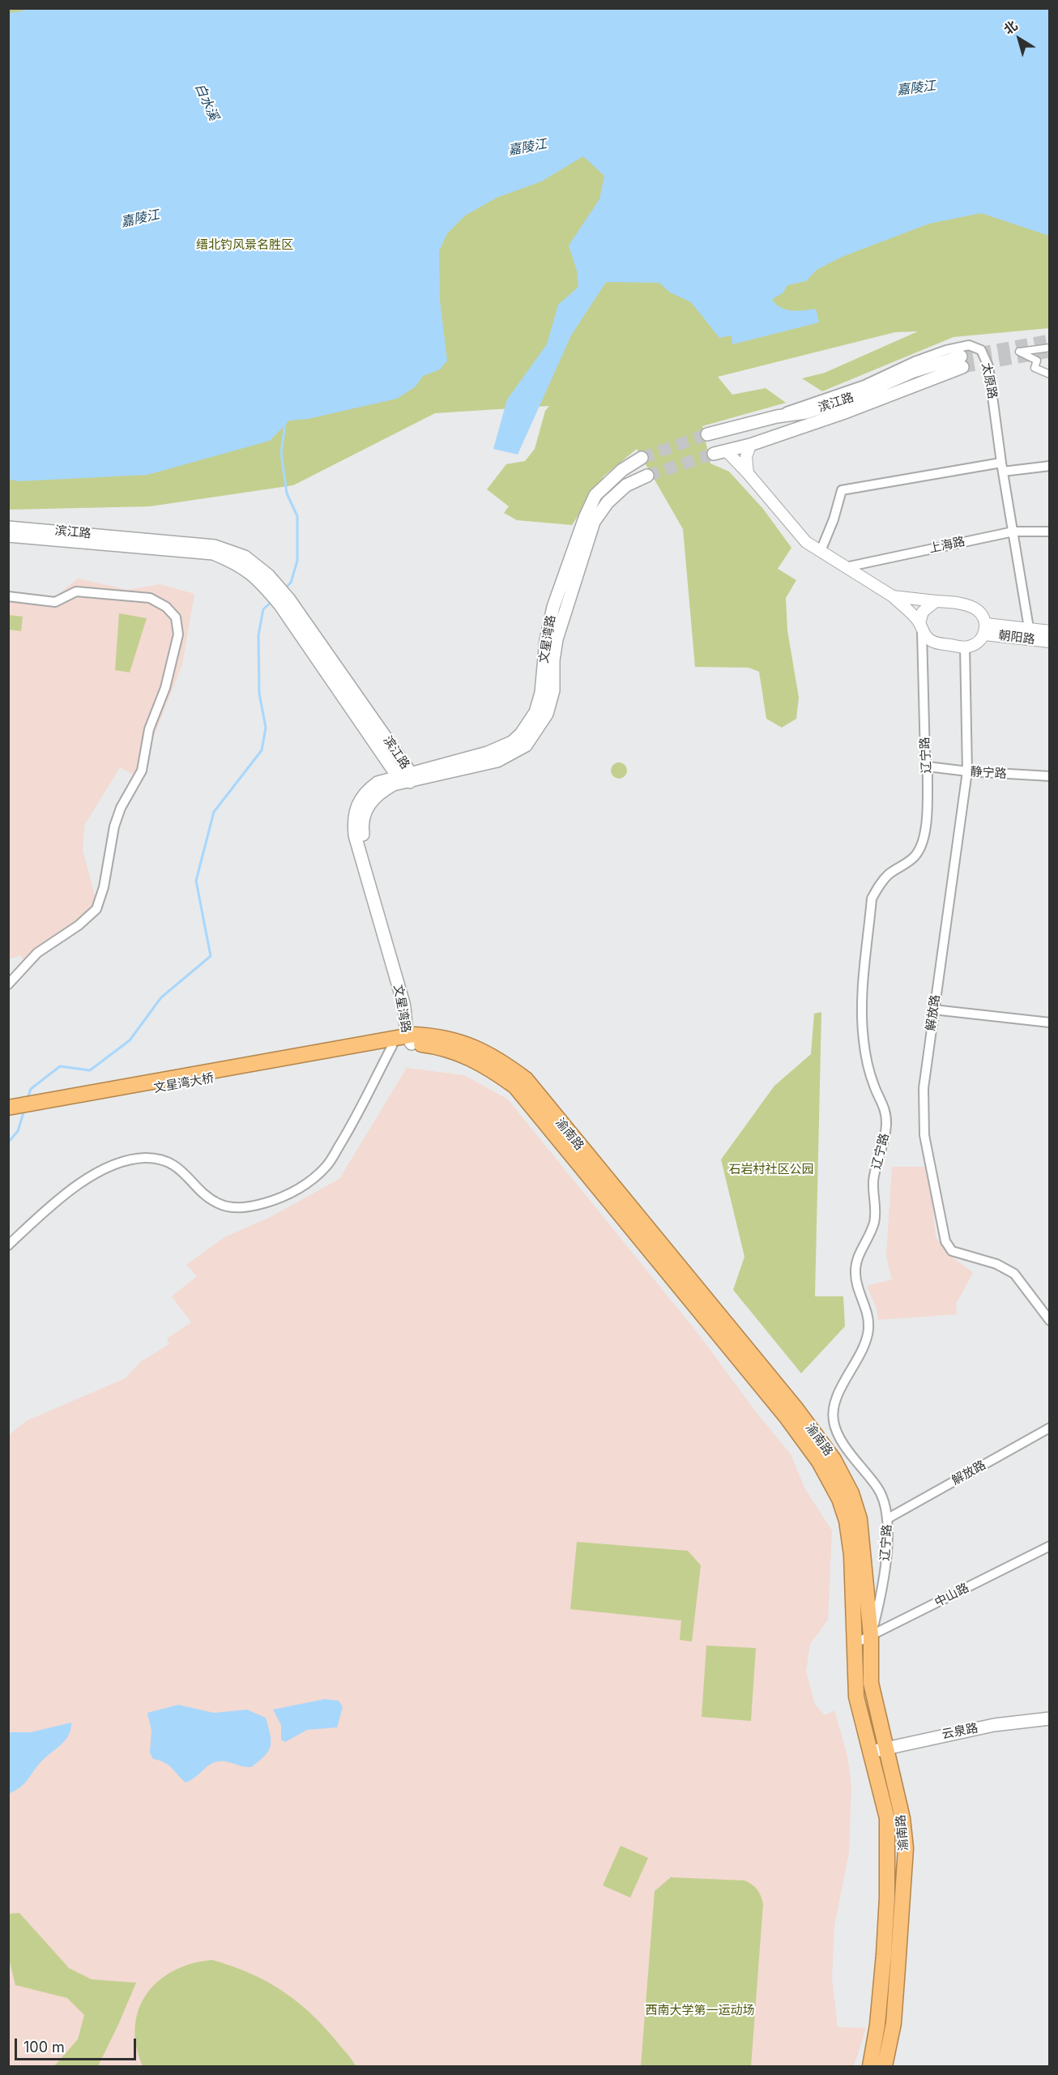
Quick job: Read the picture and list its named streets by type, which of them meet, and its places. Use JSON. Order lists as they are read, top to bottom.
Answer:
{
  "streets": {
    "highway": ["文星湾大桥", "渝南路"],
    "main road": ["滨江路", "文星湾路", "云泉路"],
    "street": [
      "太原路",
      "上海路",
      "朝阳路",
      "辽宁路",
      "静宁路",
      "解放路",
      "中山路"
    ]
  },
  "crossings": [
    ["太原路", "滨江路"],
    ["太原路", "上海路"],
    ["滨江路", "文星湾路"],
    ["朝阳路", "辽宁路"],
    ["朝阳路", "解放路"],
    ["文星湾路", "渝南路"],
    ["辽宁路", "静宁路"],
    ["辽宁路", "解放路"],
    ["辽宁路", "渝南路"],
    ["辽宁路", "中山路"],
    ["静宁路", "解放路"],
    ["文星湾大桥", "渝南路"],
    ["渝南路", "中山路"],
    ["渝南路", "云泉路"]
  ],
  "water": ["嘉陵江", "白水溪"],
  "parks": ["缙北钓风景名胜区", "石岩村社区公园", "西南大学第一运动场"],
  "scale_bar": "100 m",
  "north": "top left"
}
